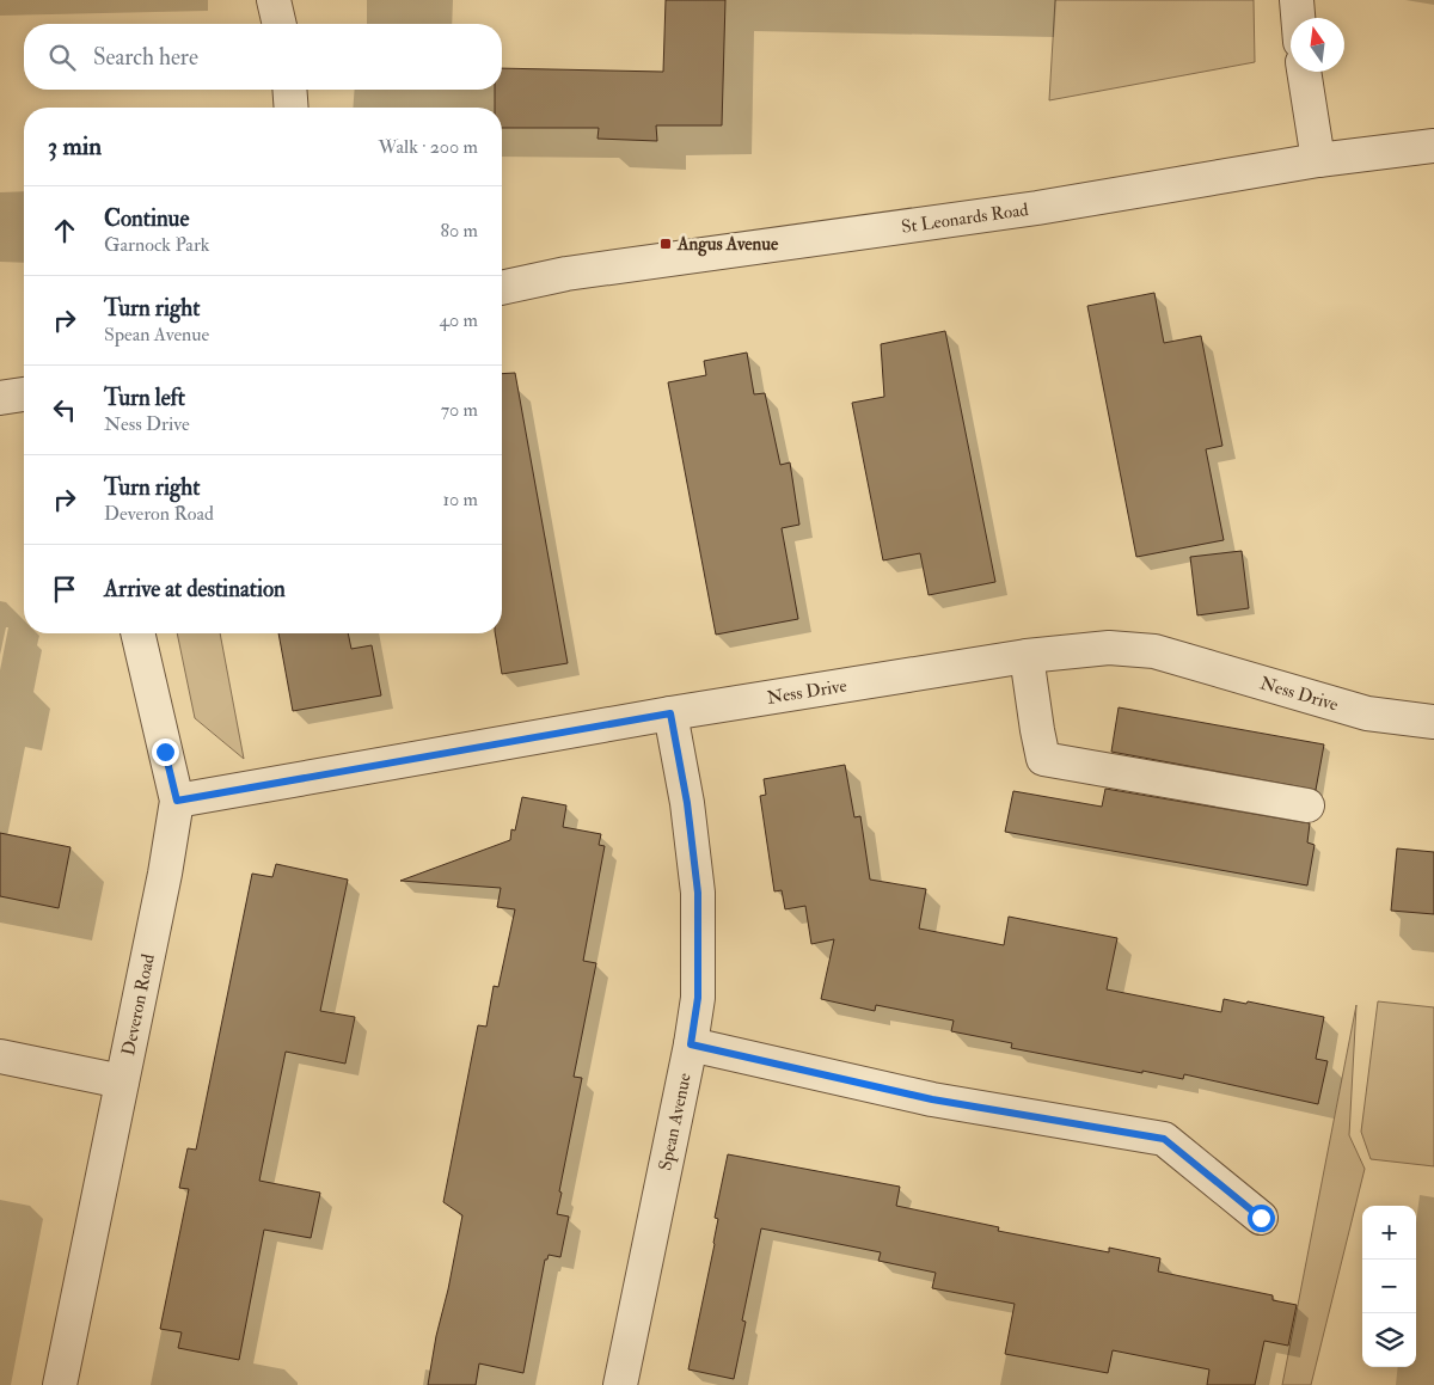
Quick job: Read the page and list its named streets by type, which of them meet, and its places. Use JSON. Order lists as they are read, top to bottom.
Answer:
{
  "streets": {
    "street": [
      "St Leonards Road",
      "Ness Drive",
      "Deveron Road",
      "Spean Avenue"
    ]
  },
  "crossings": [
    ["Ness Drive", "Deveron Road"],
    ["Ness Drive", "Spean Avenue"]
  ],
  "places": {
    "transit": ["Angus Avenue"]
  },
  "north": "top",
  "page": {
    "search": "Search here",
    "heading": ["3 min", "Walk · 200 m"],
    "list": [
      ["Continue", "Garnock Park", "80 m"],
      ["Turn right", "Spean Avenue", "40 m"],
      ["Turn left", "Ness Drive", "70 m"],
      ["Turn right", "Deveron Road", "10 m"],
      "Arrive at destination"
    ],
    "map_buttons": ["+", "−"]
  }
}
